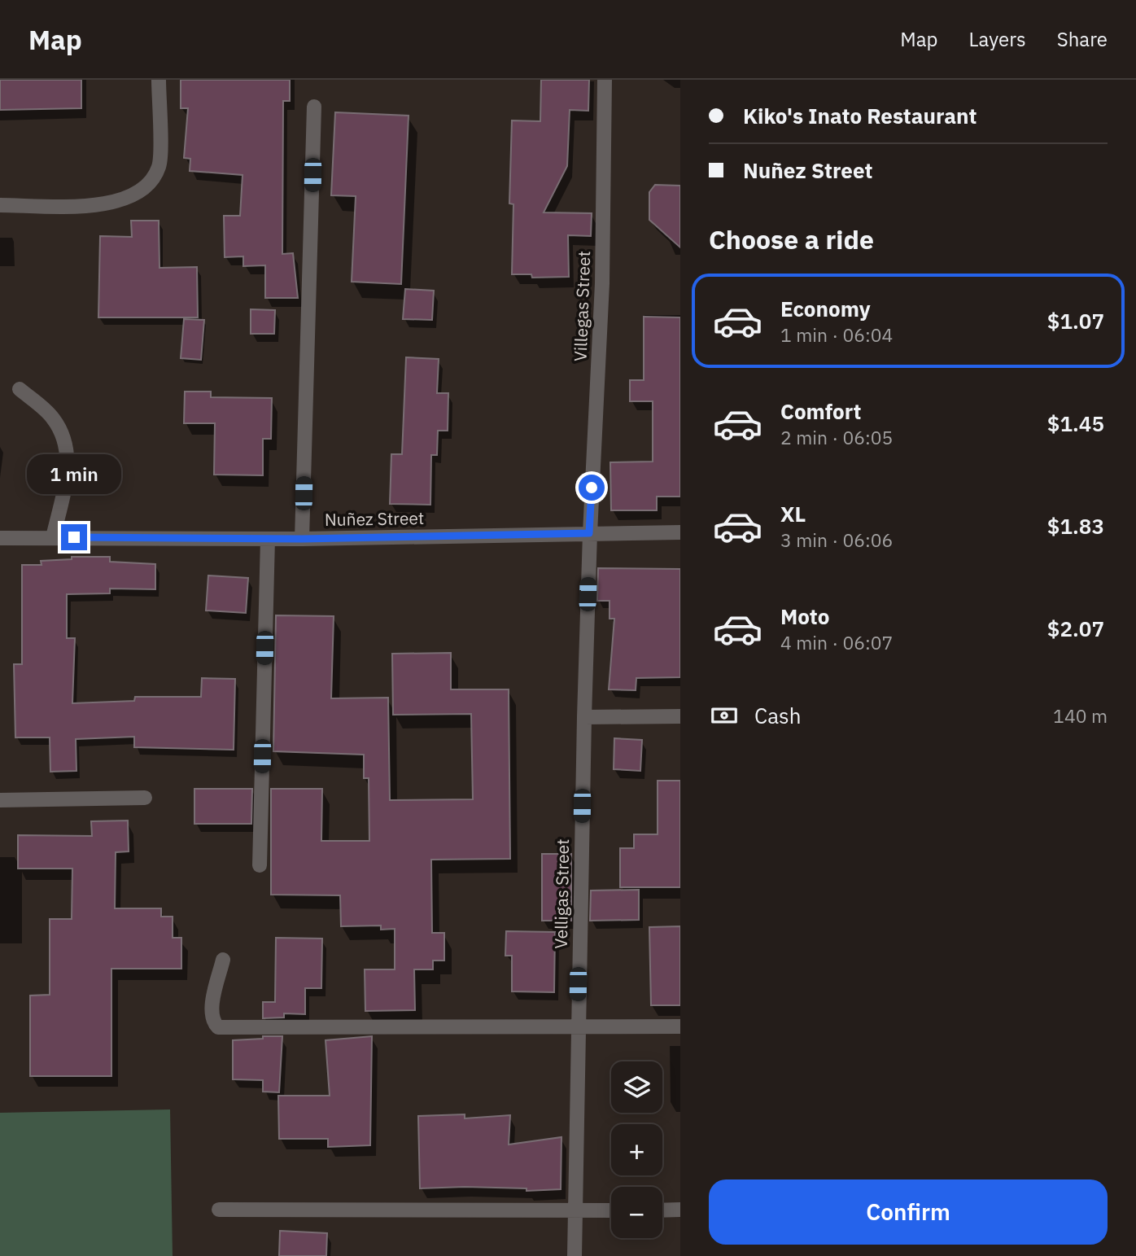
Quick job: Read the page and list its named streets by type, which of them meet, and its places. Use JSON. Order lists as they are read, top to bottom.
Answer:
{
  "streets": {
    "street": ["Villegas Street", "Nuñez Street", "Velligas Street"]
  },
  "crossings": [
    ["Villegas Street", "Nuñez Street"],
    ["Villegas Street", "Velligas Street"],
    ["Nuñez Street", "Velligas Street"]
  ],
  "page": {
    "header": "Map",
    "nav": ["Map", "Layers", "Share"],
    "banner": ["Kiko's Inato Restaurant", "Nuñez Street"],
    "heading": "Choose a ride",
    "list": [
      {
        "name": "Economy",
        "note": "1 min · 06:04",
        "value": "$1.07"
      },
      {
        "name": "Comfort",
        "note": "2 min · 06:05",
        "value": "$1.45"
      },
      {
        "name": "XL",
        "note": "3 min · 06:06",
        "value": "$1.83"
      },
      {
        "name": "Moto",
        "note": "4 min · 06:07",
        "value": "$2.07"
      }
    ],
    "bubble": "1 min",
    "pay": ["Cash", "140 m"],
    "map_buttons": ["+", "−"],
    "buttons": "Confirm"
  }
}
